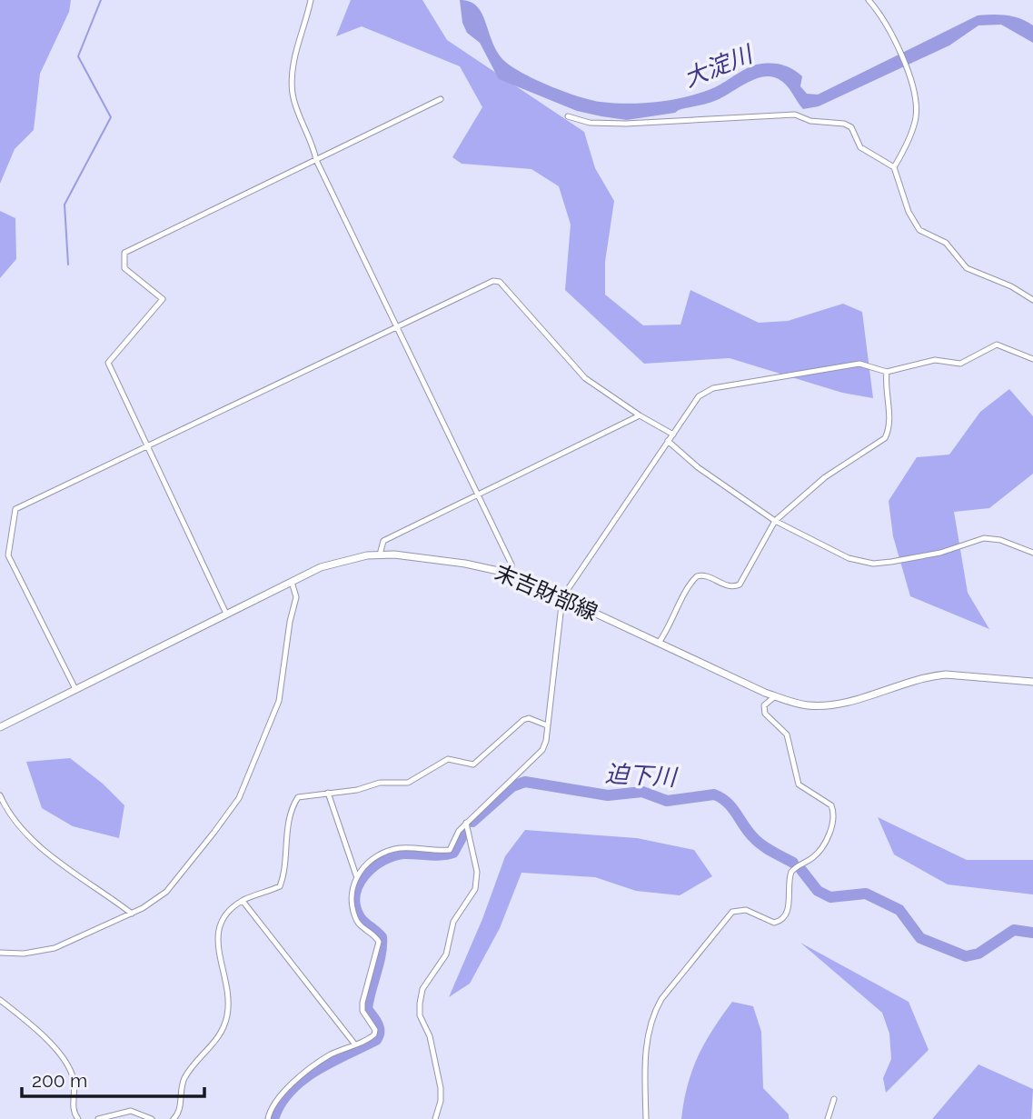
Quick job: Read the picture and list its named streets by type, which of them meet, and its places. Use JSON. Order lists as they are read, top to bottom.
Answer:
{
  "streets": {
    "main road": ["末吉財部線"]
  },
  "water": ["大淀川", "迫下川"],
  "scale_bar": "200 m"
}
